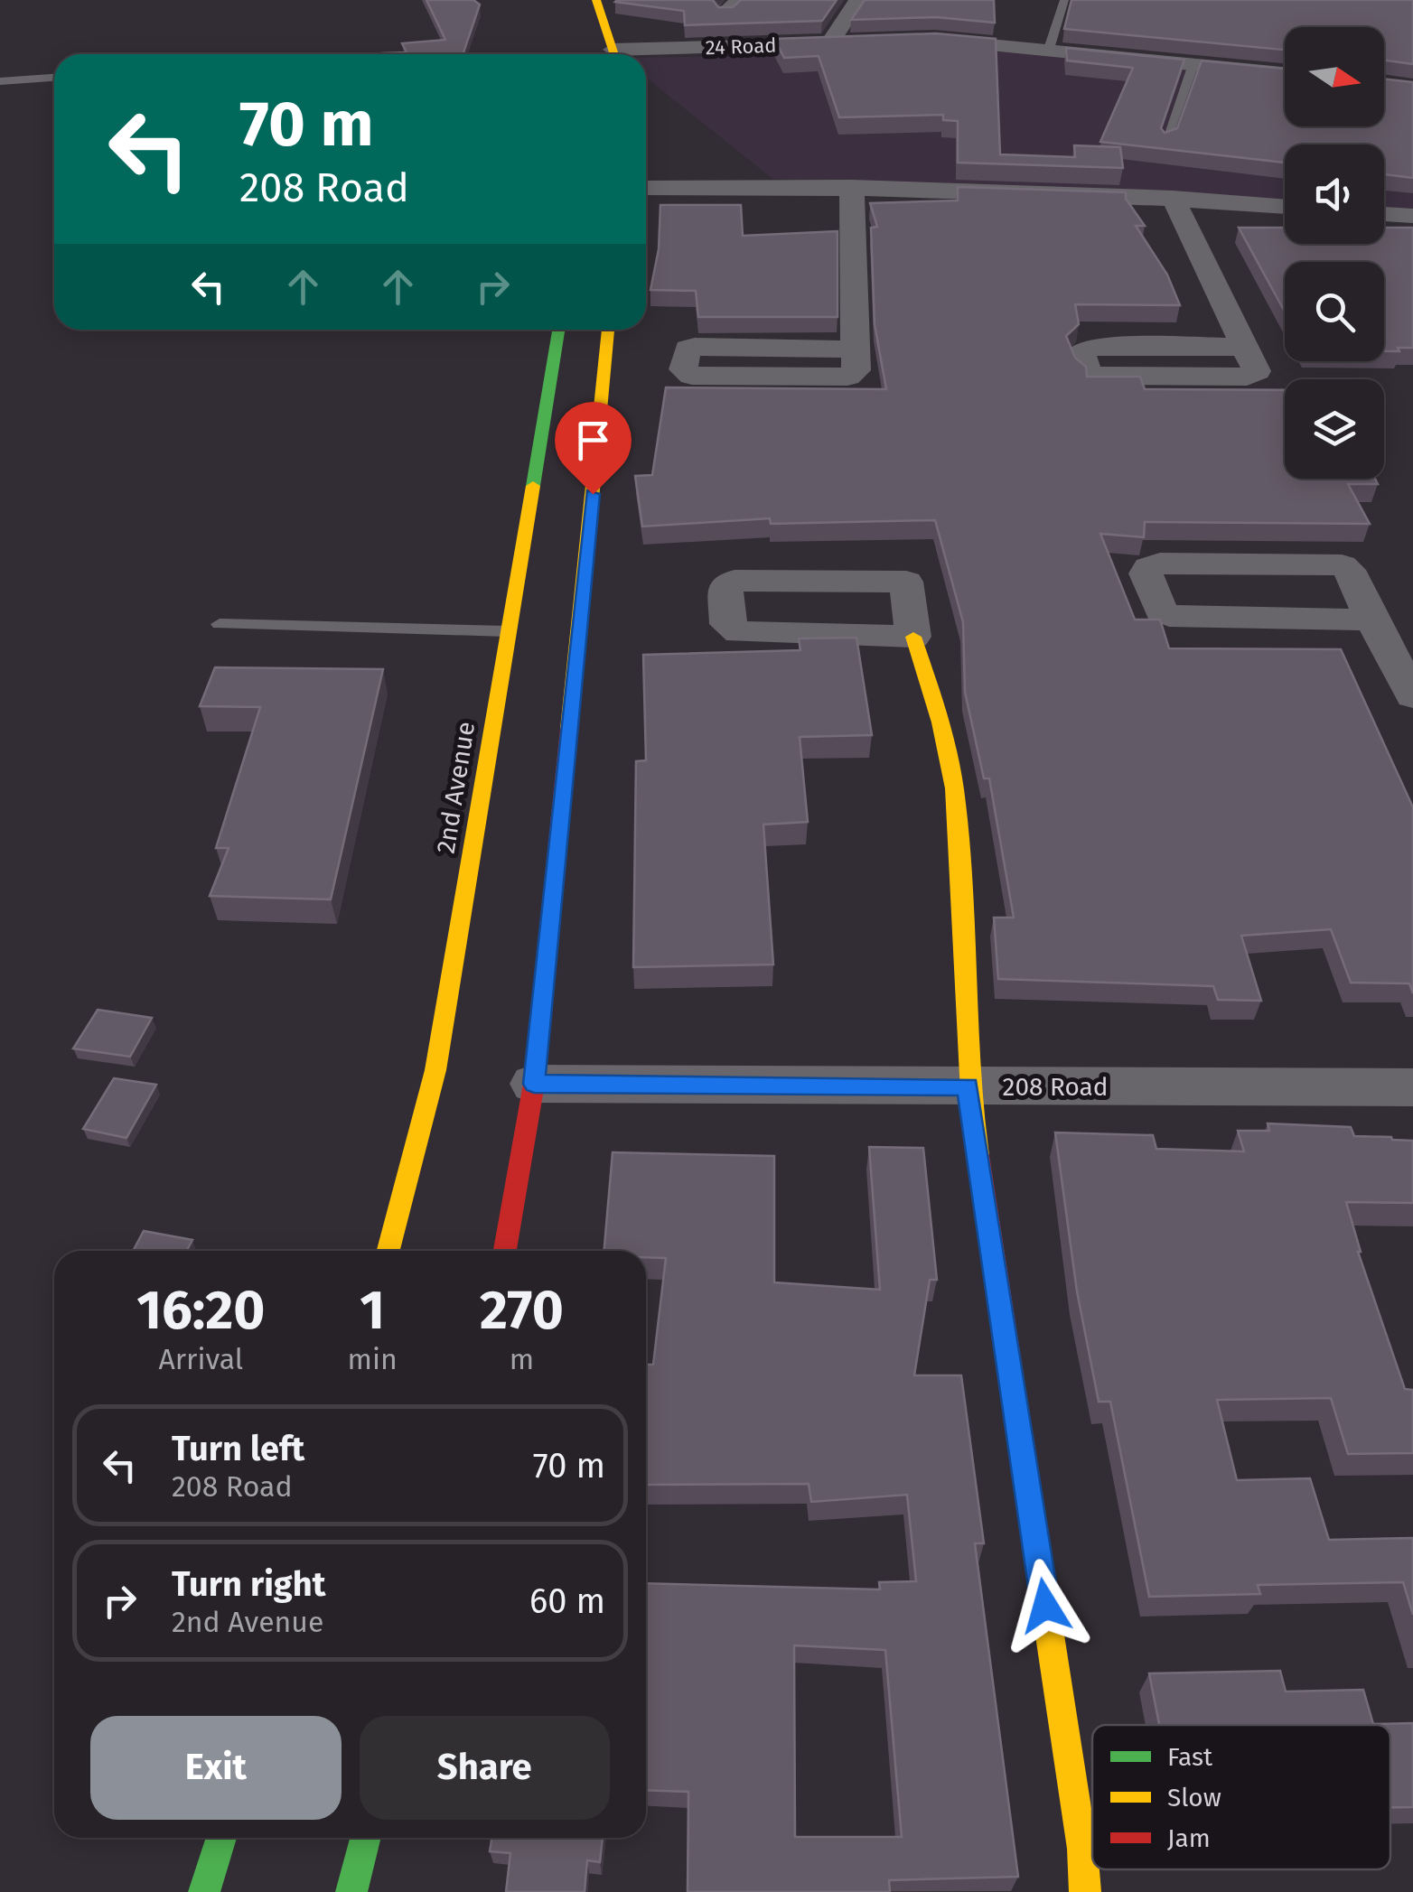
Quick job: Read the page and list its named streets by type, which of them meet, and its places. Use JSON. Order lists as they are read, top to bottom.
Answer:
{
  "streets": {
    "street": ["24 Road", "2nd Avenue", "208 Road"]
  },
  "legend": ["Fast", "Slow", "Jam"],
  "north": "right",
  "page": {
    "turn": ["70 m", "208 Road"],
    "eta": [
      "16:20",
      "Arrival",
      "1",
      "min",
      "270",
      "m"
    ],
    "list": [
      {
        "name": "Turn left",
        "note": "208 Road",
        "value": "70 m"
      },
      {
        "name": "Turn right",
        "note": "2nd Avenue",
        "value": "60 m"
      }
    ],
    "buttons": ["Exit", "Share"]
  }
}
